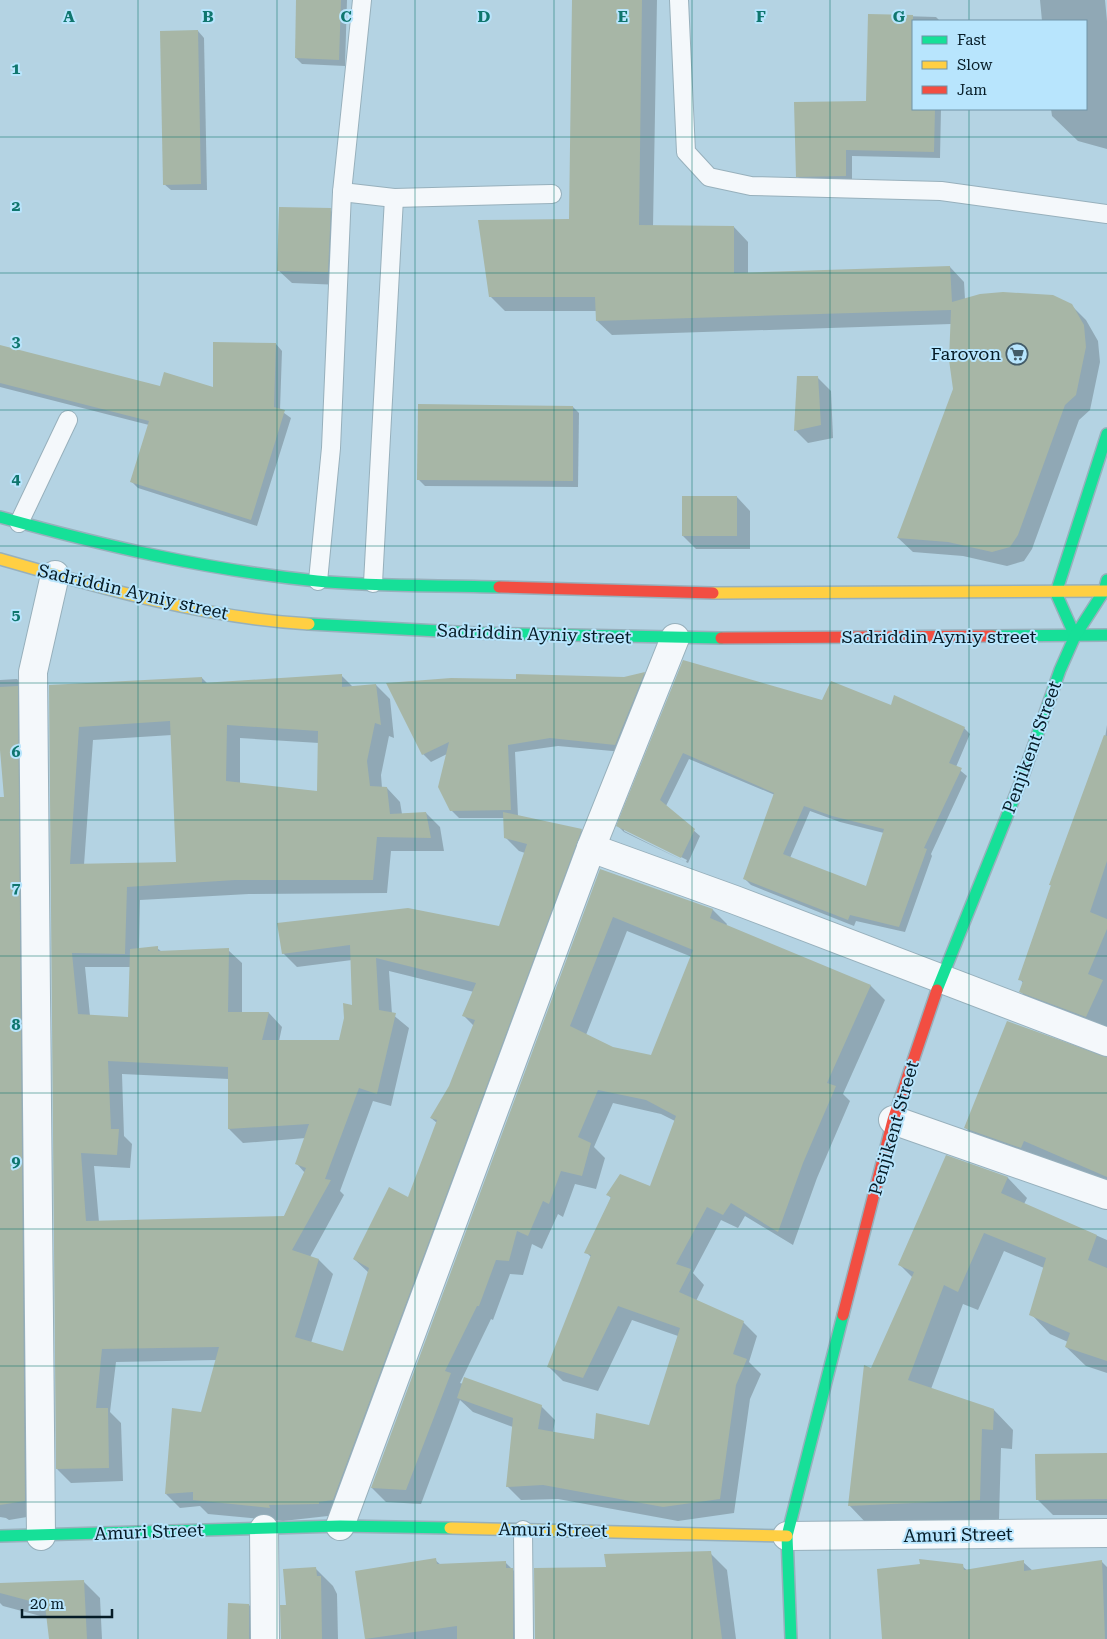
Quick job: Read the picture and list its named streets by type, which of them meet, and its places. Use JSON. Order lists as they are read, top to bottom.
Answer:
{
  "streets": {
    "main road": ["Sadriddin Ayniy street", "Penjikent Street", "Amuri Street"]
  },
  "crossings": [
    ["Sadriddin Ayniy street", "Penjikent Street"],
    ["Penjikent Street", "Amuri Street"]
  ],
  "places": {
    "supermarket": ["Farovon"]
  },
  "legend": ["Fast", "Slow", "Jam"],
  "scale_bar": "20 m",
  "grid": {
    "columns": [
      "A",
      "B",
      "C",
      "D",
      "E",
      "F",
      "G"
    ],
    "rows": [
      "1",
      "2",
      "3",
      "4",
      "5",
      "6",
      "7",
      "8",
      "9"
    ]
  }
}
